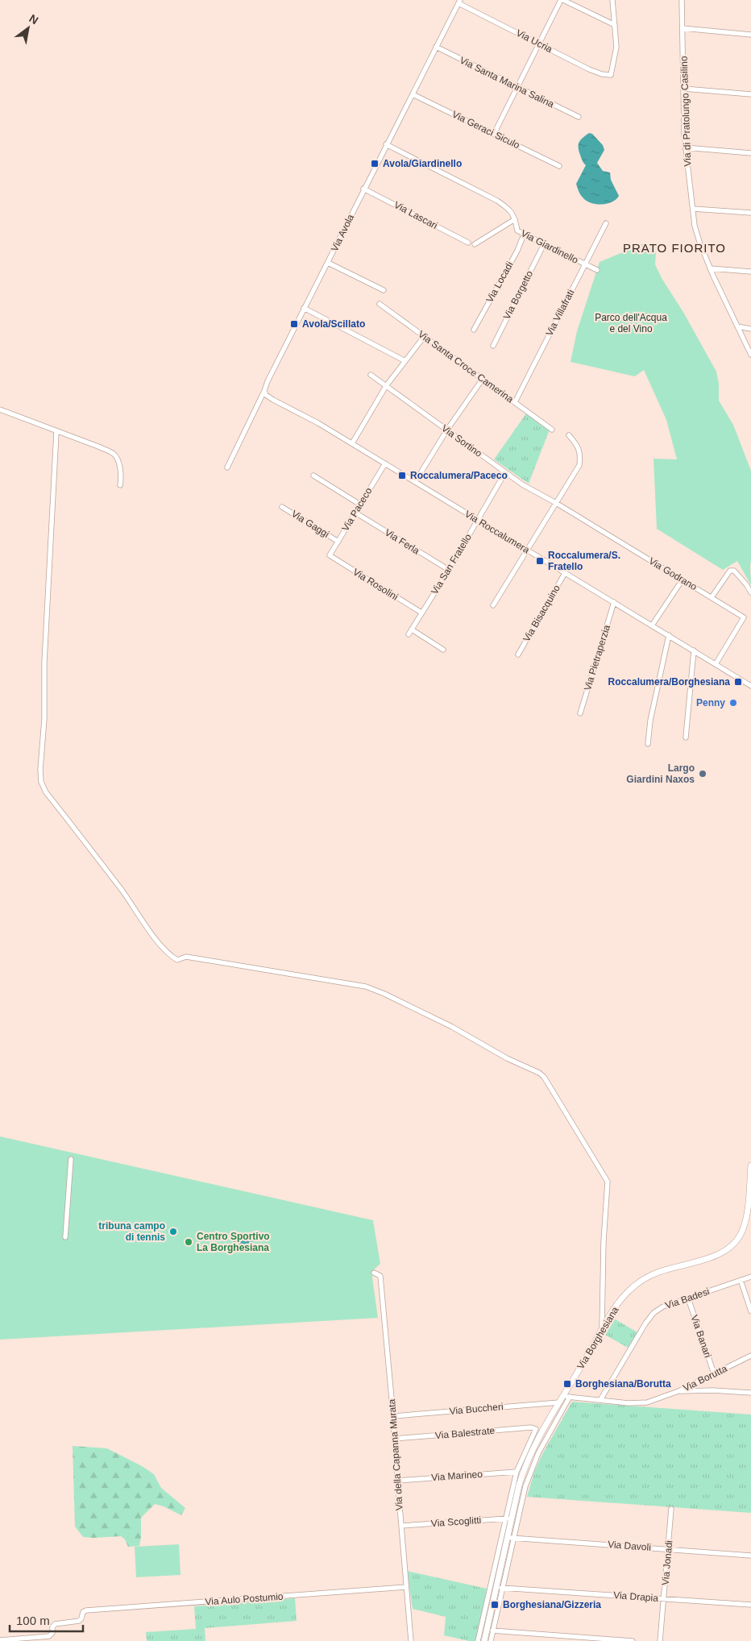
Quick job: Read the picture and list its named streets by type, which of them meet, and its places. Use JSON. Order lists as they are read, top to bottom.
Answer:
{
  "streets": {
    "street": [
      "Via Ucria",
      "Via Santa Marina Salina",
      "Via di Pratolungo Casilino",
      "Via Geraci Siculo",
      "Via Lascari",
      "Via Avola",
      "Via Giardinello",
      "Via Locadi",
      "Via Borgetto",
      "Via Villafrati",
      "Via Santa Croce Camerina",
      "Via Sortino",
      "Via Paceco",
      "Via Gaggi",
      "Via Roccalumera",
      "Via Ferla",
      "Via San Fratello",
      "Via Godrano",
      "Via Rosolini",
      "Via Bisacquino",
      "Via Pietraperzia",
      "Via Badesi",
      "Via Banari",
      "Via Borghesiana",
      "Via Borutta",
      "Via Buccheri",
      "Via Balestrate",
      "Via della Capanna Murata",
      "Via Marineo",
      "Via Scoglitti",
      "Via Davoli",
      "Via Jonadi",
      "Via Drapia",
      "Via Aulo Postumio"
    ]
  },
  "crossings": [
    ["Via Ucria", "Via Avola"],
    ["Via Santa Marina Salina", "Via Avola"],
    ["Via Geraci Siculo", "Via Avola"],
    ["Via Lascari", "Via Avola"],
    ["Via Avola", "Via Giardinello"],
    ["Via Avola", "Via Roccalumera"],
    ["Via Giardinello", "Via Locadi"],
    ["Via Giardinello", "Via Borgetto"],
    ["Via Giardinello", "Via Villafrati"],
    ["Via Villafrati", "Via Santa Croce Camerina"],
    ["Via Sortino", "Via San Fratello"],
    ["Via Sortino", "Via Godrano"],
    ["Via Paceco", "Via Gaggi"],
    ["Via Paceco", "Via Roccalumera"],
    ["Via Paceco", "Via Ferla"],
    ["Via Paceco", "Via Rosolini"],
    ["Via Roccalumera", "Via San Fratello"],
    ["Via Roccalumera", "Via Godrano"],
    ["Via Roccalumera", "Via Bisacquino"],
    ["Via Roccalumera", "Via Pietraperzia"],
    ["Via Ferla", "Via San Fratello"],
    ["Via San Fratello", "Via Rosolini"],
    ["Via Badesi", "Via Banari"],
    ["Via Badesi", "Via Borutta"],
    ["Via Banari", "Via Borutta"],
    ["Via Borghesiana", "Via Borutta"],
    ["Via Borghesiana", "Via Buccheri"],
    ["Via Borghesiana", "Via Scoglitti"],
    ["Via Borghesiana", "Via Davoli"],
    ["Via Borghesiana", "Via Drapia"],
    ["Via Buccheri", "Via della Capanna Murata"],
    ["Via Balestrate", "Via della Capanna Murata"],
    ["Via Balestrate", "Via Marineo"],
    ["Via della Capanna Murata", "Via Marineo"],
    ["Via della Capanna Murata", "Via Scoglitti"],
    ["Via della Capanna Murata", "Via Aulo Postumio"],
    ["Via Davoli", "Via Jonadi"],
    ["Via Jonadi", "Via Drapia"]
  ],
  "districts": ["PRATO FIORITO"],
  "parks": ["Parco dell'Acqua e del Vino"],
  "places": {
    "transit": [
      "Avola/Giardinello",
      "Avola/Scillato",
      "Roccalumera/Paceco",
      "Roccalumera/S. Fratello",
      "Roccalumera/Borghesiana",
      "Borghesiana/Borutta",
      "Borghesiana/Gizzeria"
    ],
    "other": [
      "Penny",
      "Largo Giardini Naxos",
      "tribuna campo di tennis",
      "Centro Sportivo La Borghesiana"
    ]
  },
  "scale_bar": "100 m",
  "north": "top right"
}
